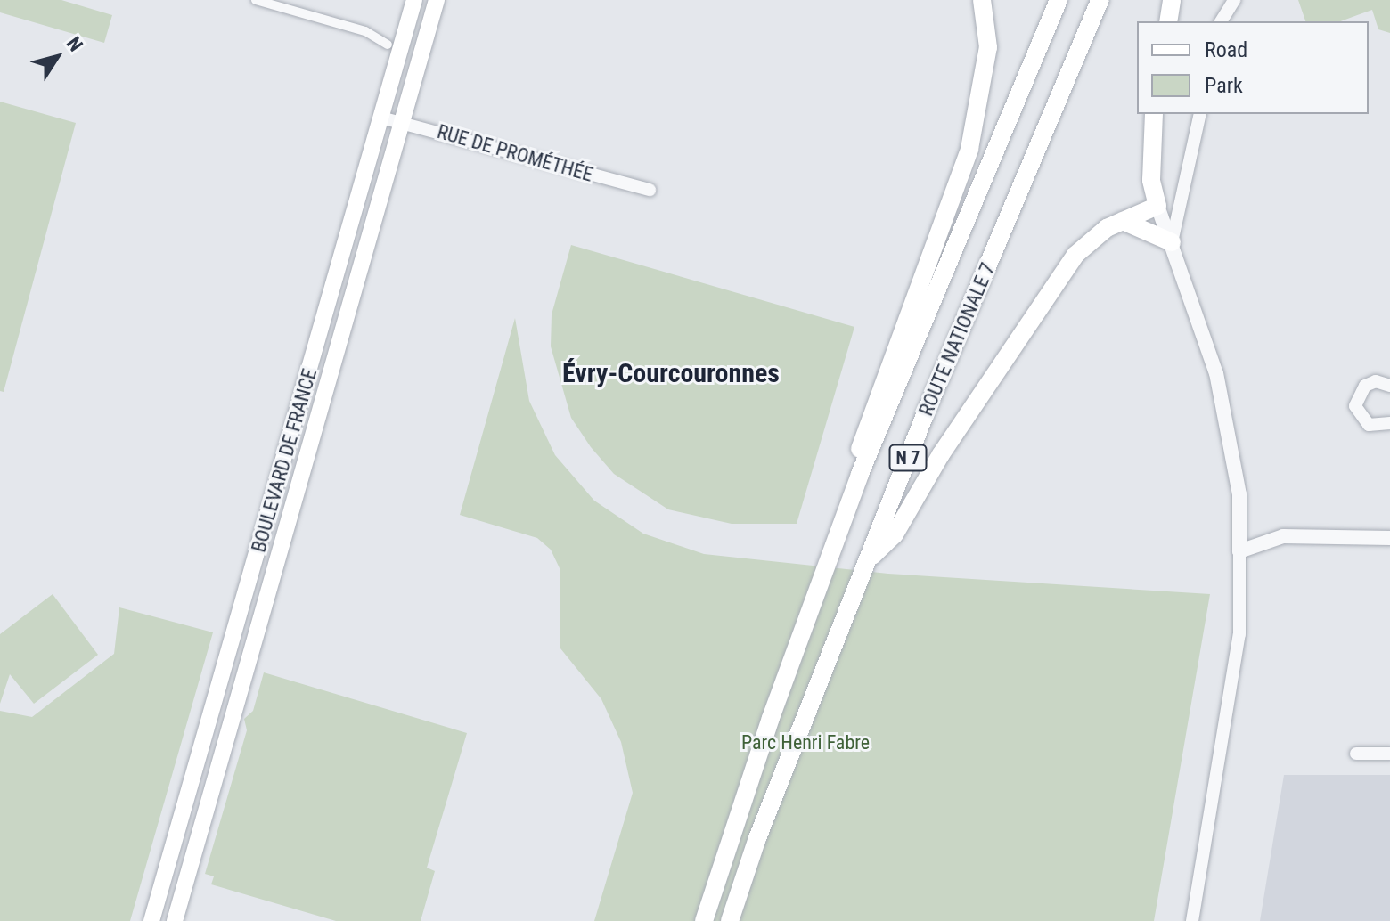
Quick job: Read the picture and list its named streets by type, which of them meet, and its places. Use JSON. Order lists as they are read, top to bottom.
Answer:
{
  "streets": {
    "main road": ["ROUTE NATIONALE 7", "N 7", "BOULEVARD DE FRANCE"],
    "street": ["RUE DE PROMÉTHÉE"]
  },
  "crossings": [
    ["RUE DE PROMÉTHÉE", "BOULEVARD DE FRANCE"]
  ],
  "districts": ["Évry-Courcouronnes"],
  "parks": ["Parc Henri Fabre"],
  "legend": ["Road", "Park"],
  "north": "top right"
}
